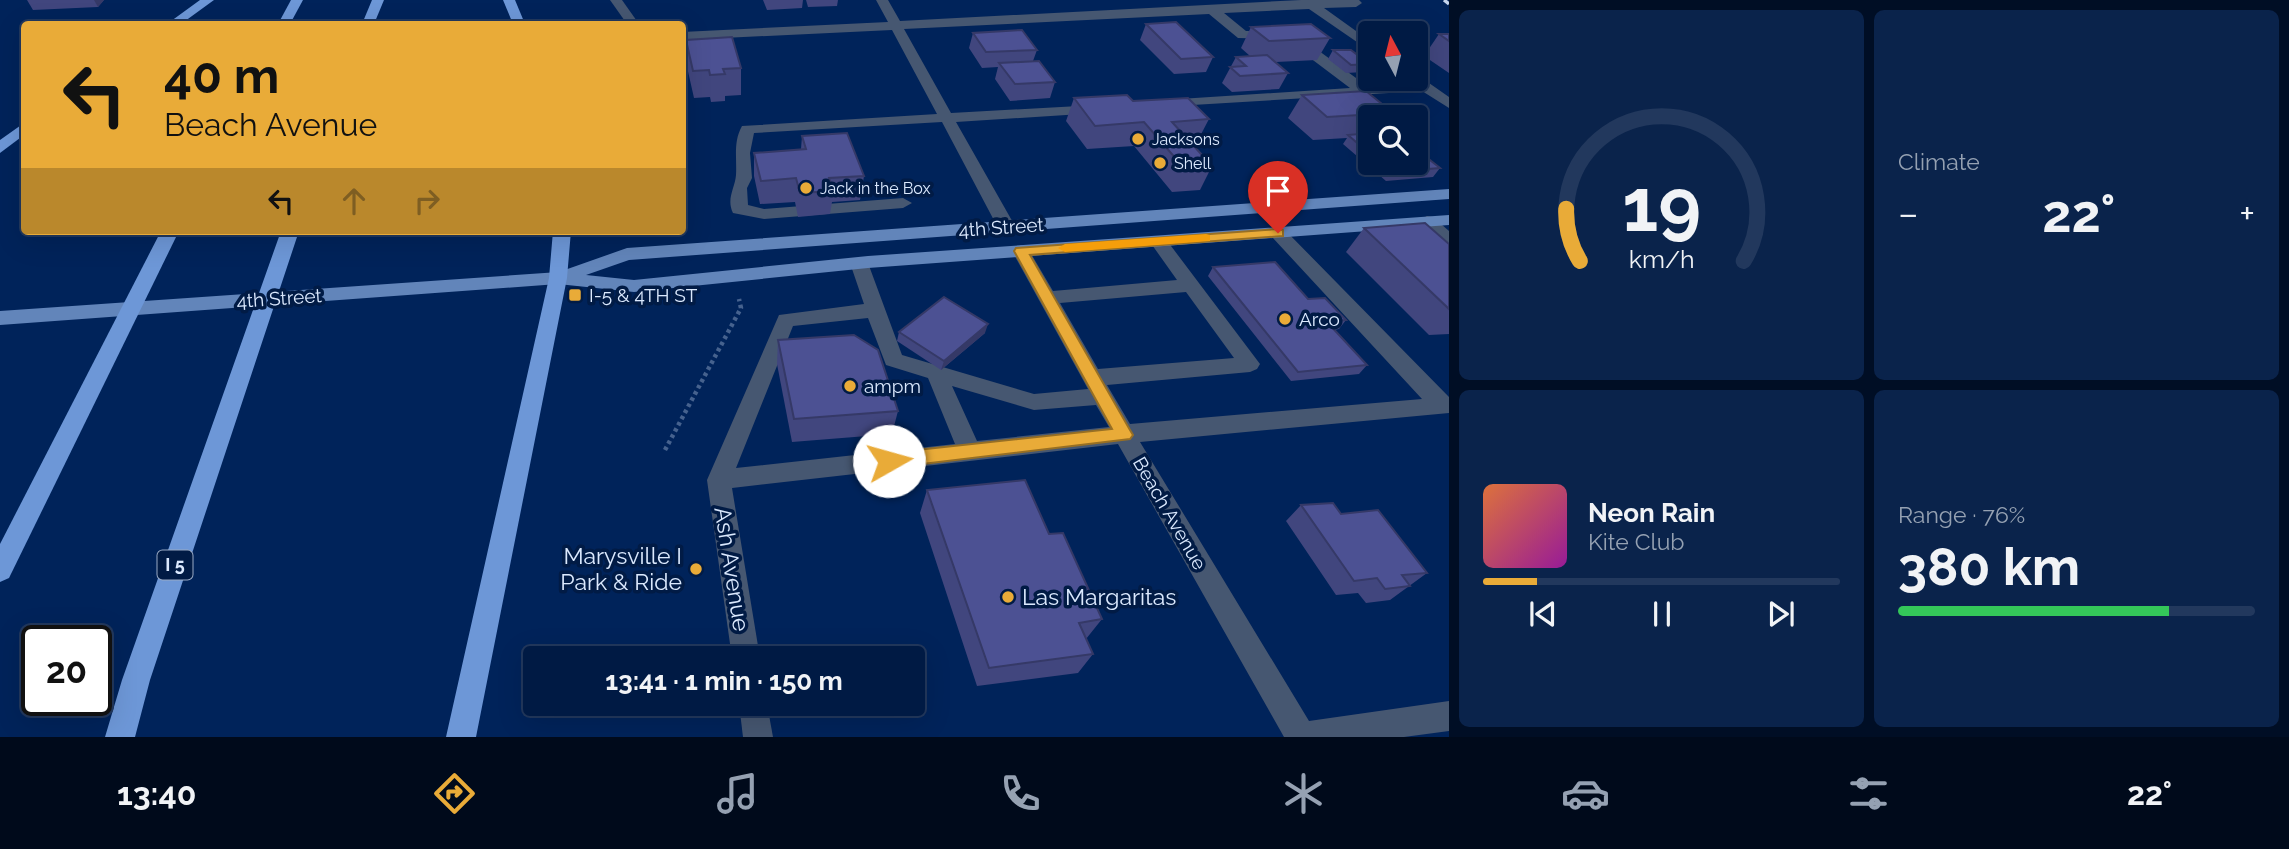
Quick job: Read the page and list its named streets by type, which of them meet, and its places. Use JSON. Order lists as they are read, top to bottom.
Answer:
{
  "streets": {
    "highway": ["I 5"],
    "main road": ["4th Street"],
    "street": ["Beach Avenue", "Ash Avenue"]
  },
  "crossings": [
    ["4th Street", "Beach Avenue"]
  ],
  "places": {
    "other": [
      "Jacksons",
      "Shell",
      "Jack in the Box",
      "Arco",
      "ampm",
      "Marysville I Park & Ride",
      "Las Margaritas"
    ],
    "transit": ["I-5 & 4TH ST"]
  },
  "north": "top",
  "page": {
    "tile": [
      "Climate",
      ["Range · 76%", "380 km"]
    ],
    "turn": ["40 m", "Beach Avenue"],
    "heat": ["−", "22°", "+"],
    "song": ["Neon Rain", "Kite Club"],
    "limit": "20",
    "trip": "13:41 · 1 min · 150 m",
    "tabs": ["13:40", "22°"],
    "gauge": ["19", "km/h"]
  }
}
